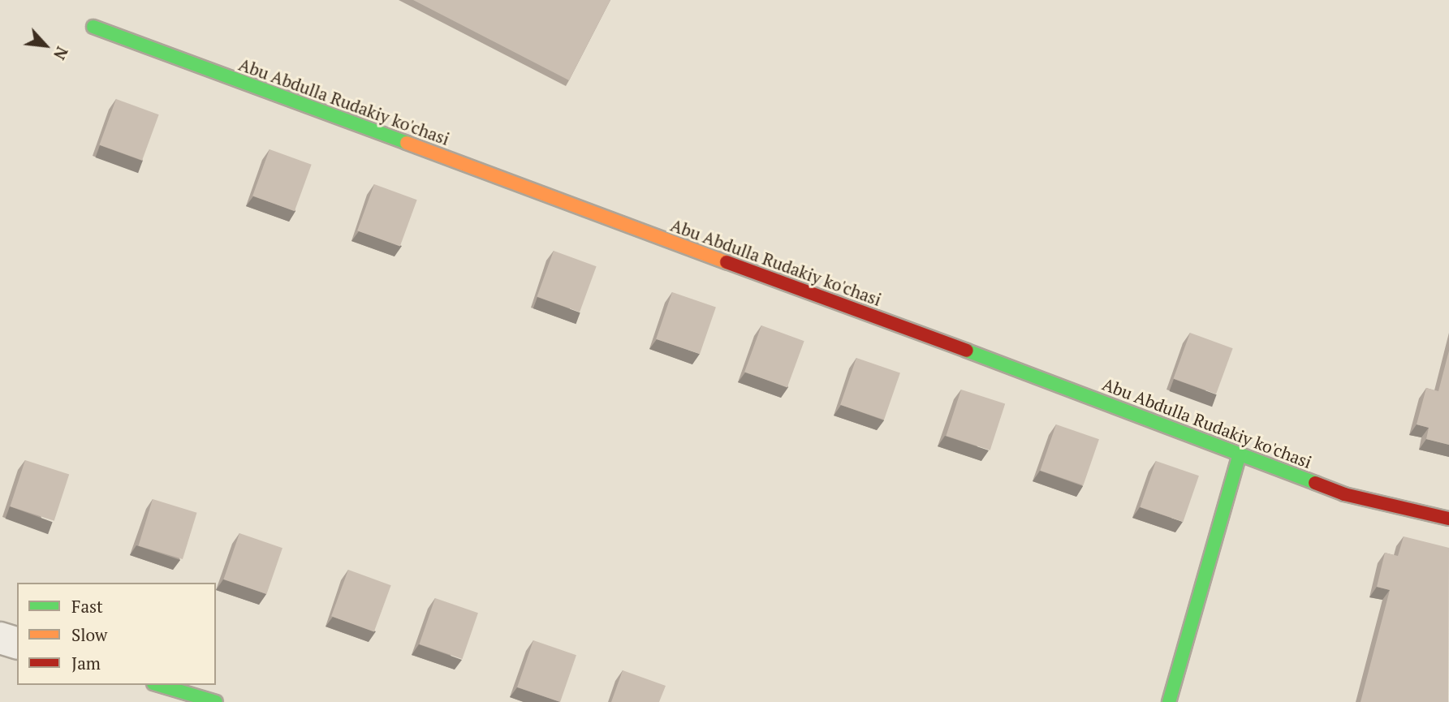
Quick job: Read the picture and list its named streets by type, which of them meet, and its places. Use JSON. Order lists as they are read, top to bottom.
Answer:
{
  "streets": {
    "street": ["Abu Abdulla Rudakiy ko'chasi"]
  },
  "legend": ["Fast", "Slow", "Jam"],
  "north": "bottom right"
}
